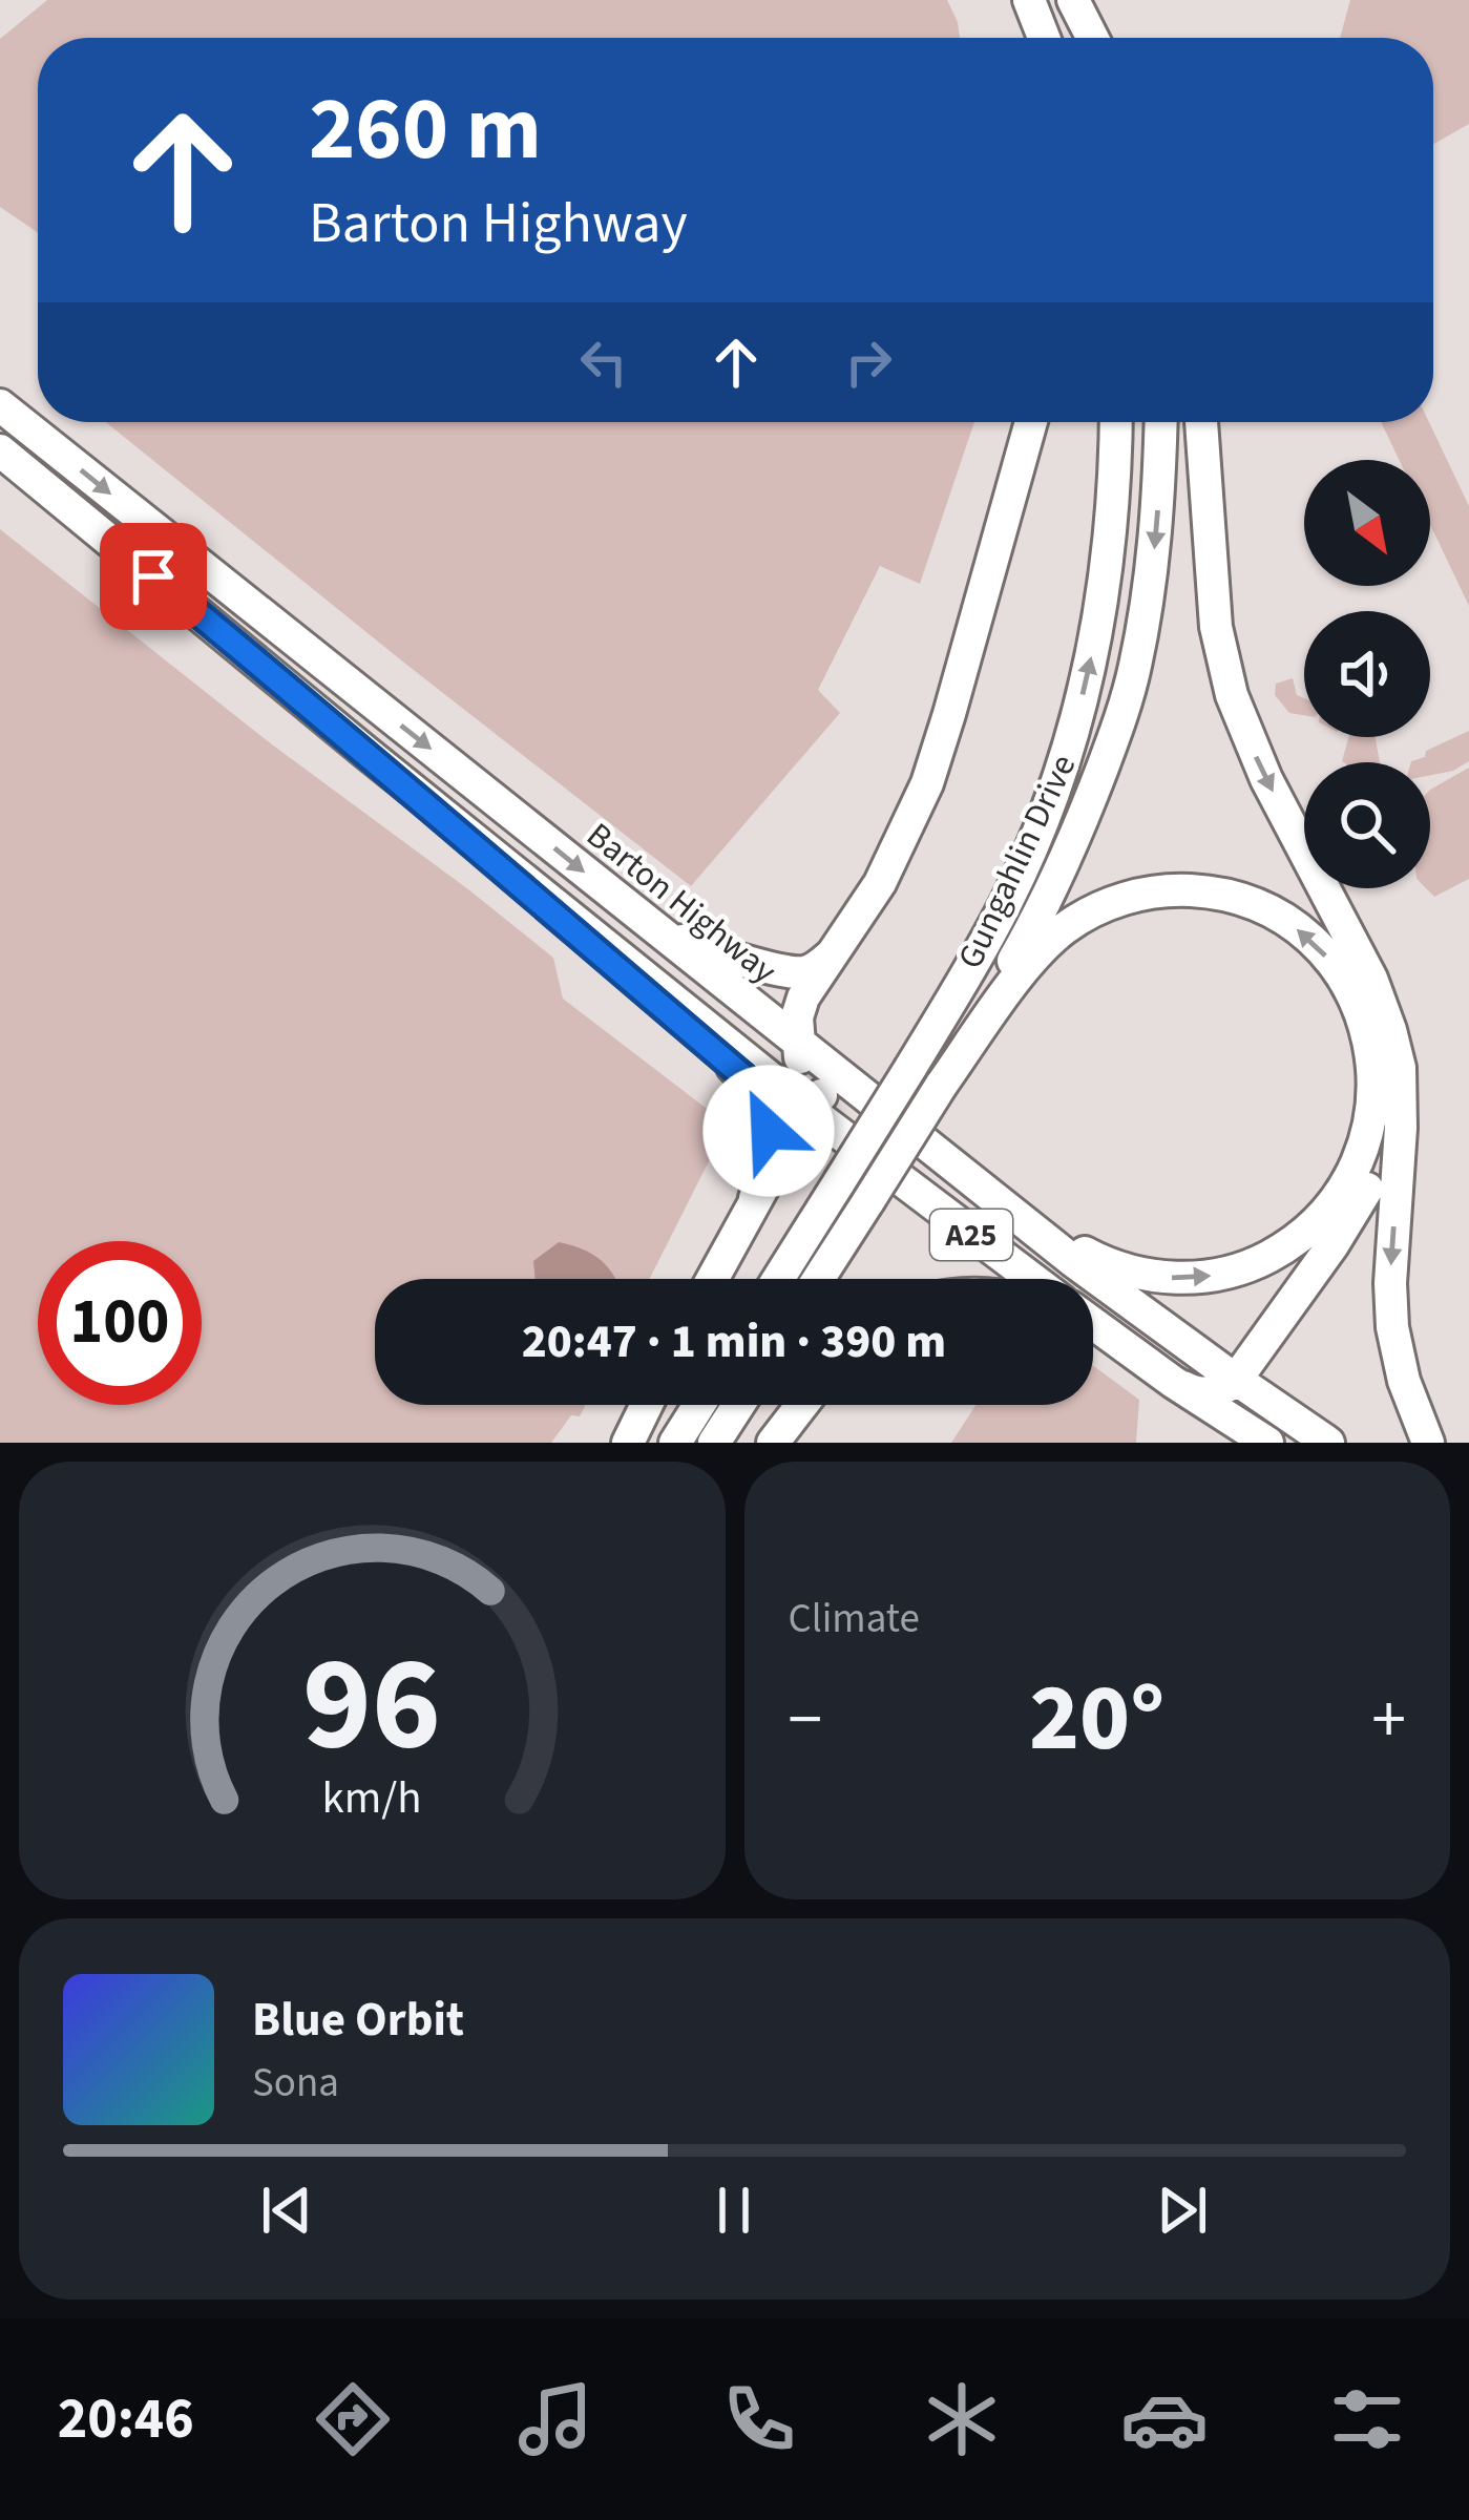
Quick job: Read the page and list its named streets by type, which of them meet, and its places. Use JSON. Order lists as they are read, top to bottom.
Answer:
{
  "streets": {
    "highway": ["Gungahlin Drive", "Barton Highway", "A25"]
  },
  "north": "bottom right",
  "page": {
    "turn": ["260 m", "Barton Highway"],
    "limit": "100",
    "trip": "20:47 · 1 min · 390 m",
    "tile": "Climate",
    "heat": ["−", "20°", "+"],
    "song": ["Blue Orbit", "Sona"],
    "tabs": "20:46",
    "gauge": ["96", "km/h"]
  }
}
